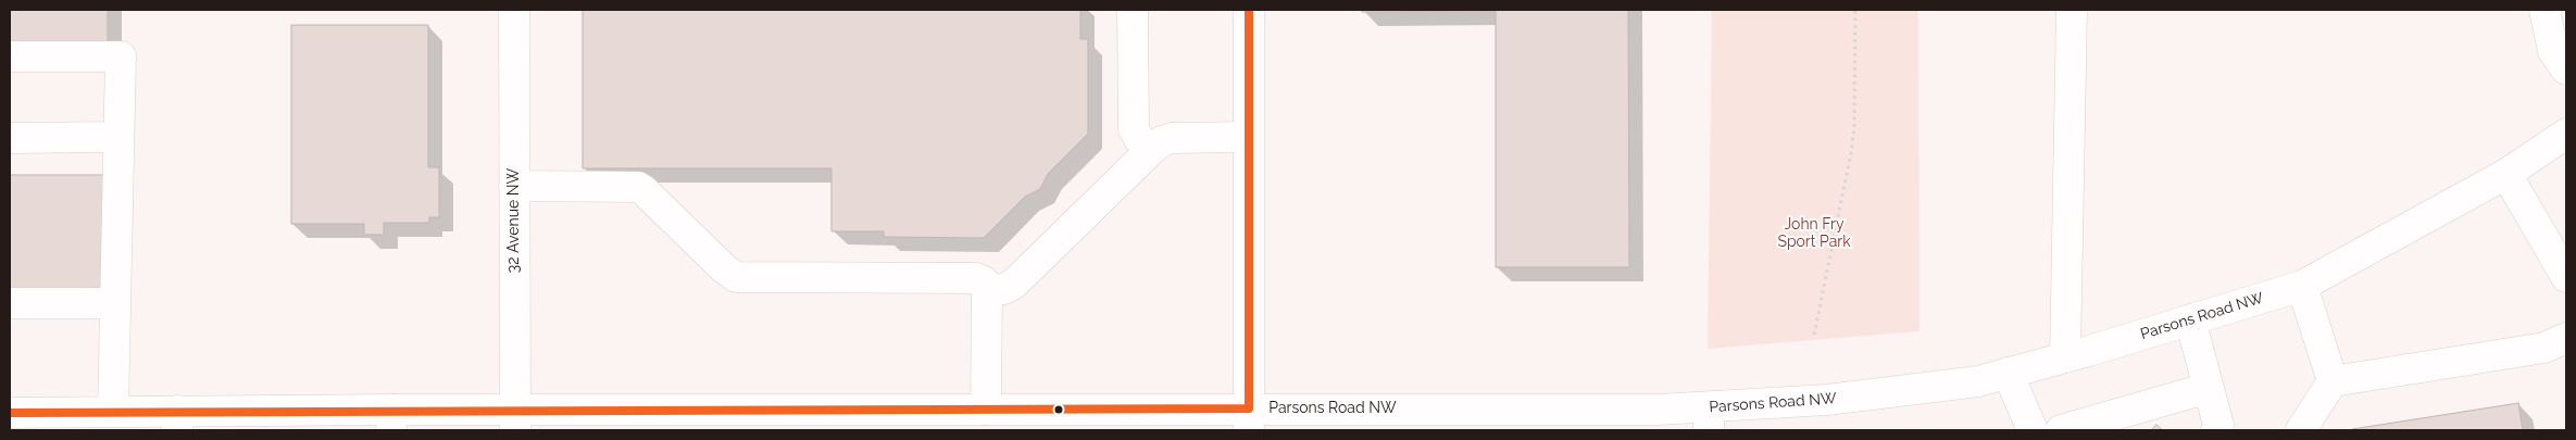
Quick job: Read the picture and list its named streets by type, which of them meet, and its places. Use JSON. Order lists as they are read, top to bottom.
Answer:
{
  "streets": {
    "main road": ["32 Avenue NW", "Parsons Road NW"]
  },
  "crossings": [
    ["32 Avenue NW", "Parsons Road NW"]
  ],
  "parks": ["John Fry Sport Park"]
}
